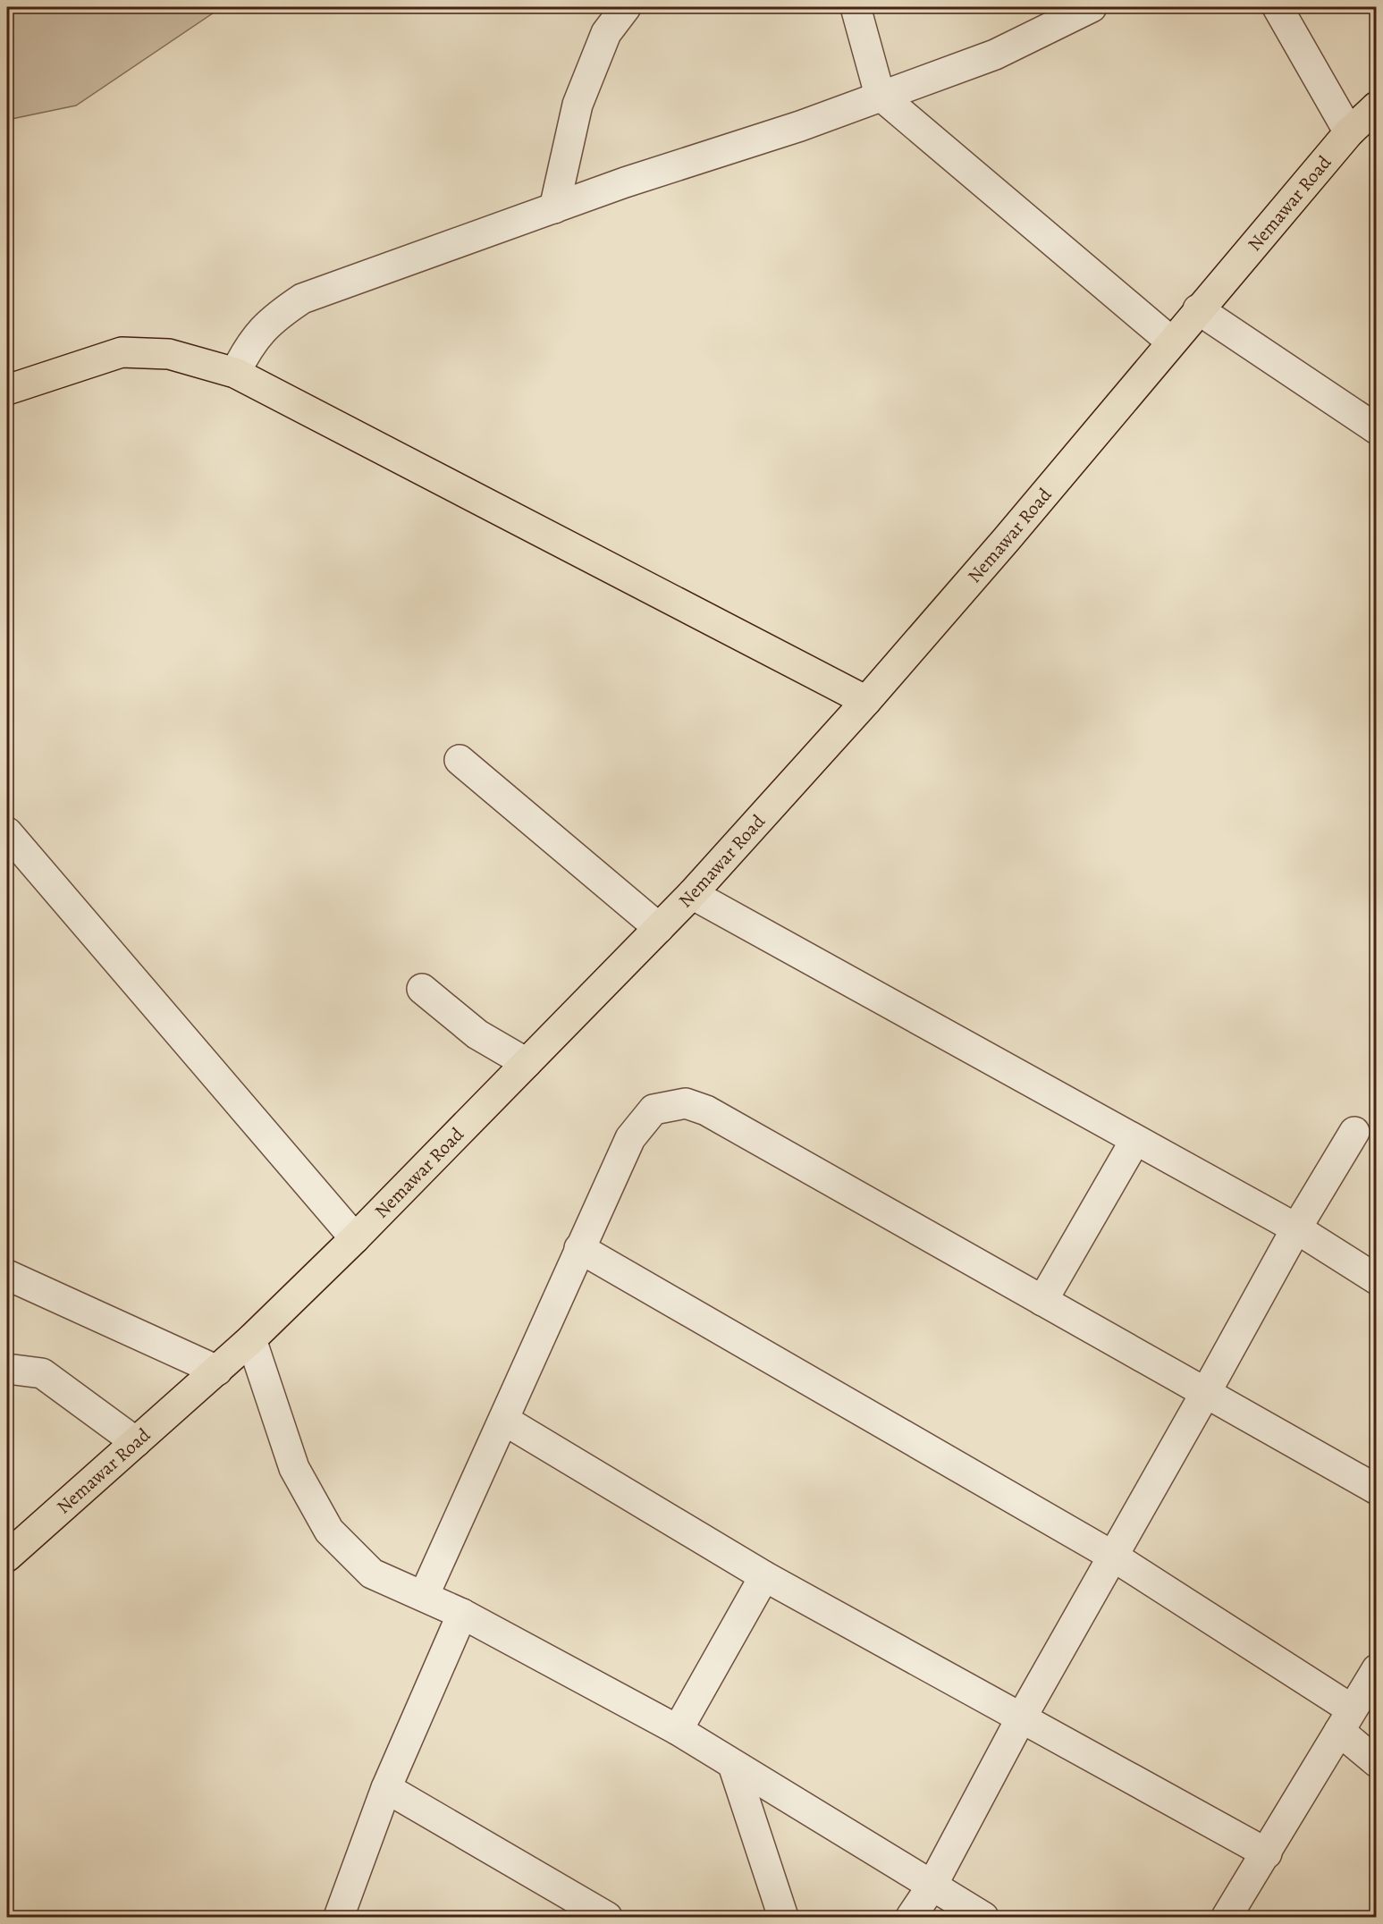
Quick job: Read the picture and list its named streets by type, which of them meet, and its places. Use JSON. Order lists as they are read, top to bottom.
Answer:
{
  "streets": {
    "main road": ["Nemawar Road"]
  }
}
